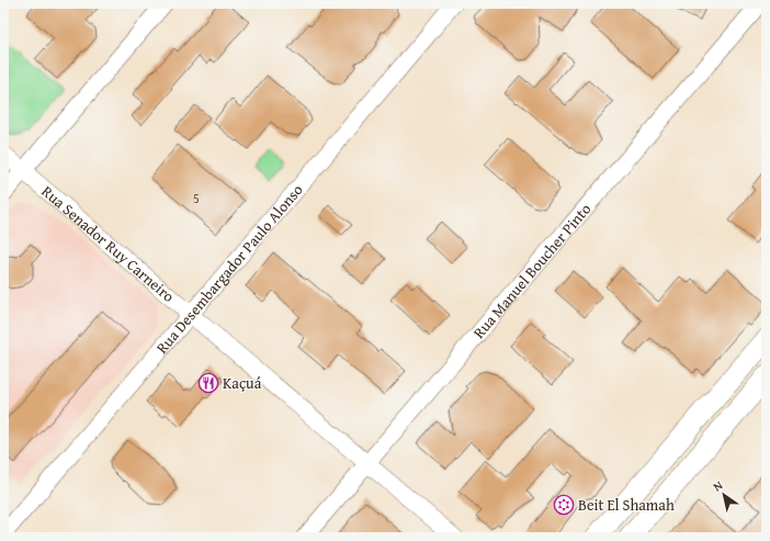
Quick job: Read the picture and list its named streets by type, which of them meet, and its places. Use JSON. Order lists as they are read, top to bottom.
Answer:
{
  "streets": {
    "street": ["Rua Senador Ruy Carneiro", "Rua Desembargador Paulo Alonso", "Rua Manuel Boucher Pinto"]
  },
  "crossings": [
    ["Rua Senador Ruy Carneiro", "Rua Desembargador Paulo Alonso"],
    ["Rua Senador Ruy Carneiro", "Rua Manuel Boucher Pinto"]
  ],
  "places": {
    "restaurant": ["Kaçuá"],
    "synagogue": ["Beit El Shamah"]
  },
  "house_numbers": ["5"],
  "north": "top left"
}
